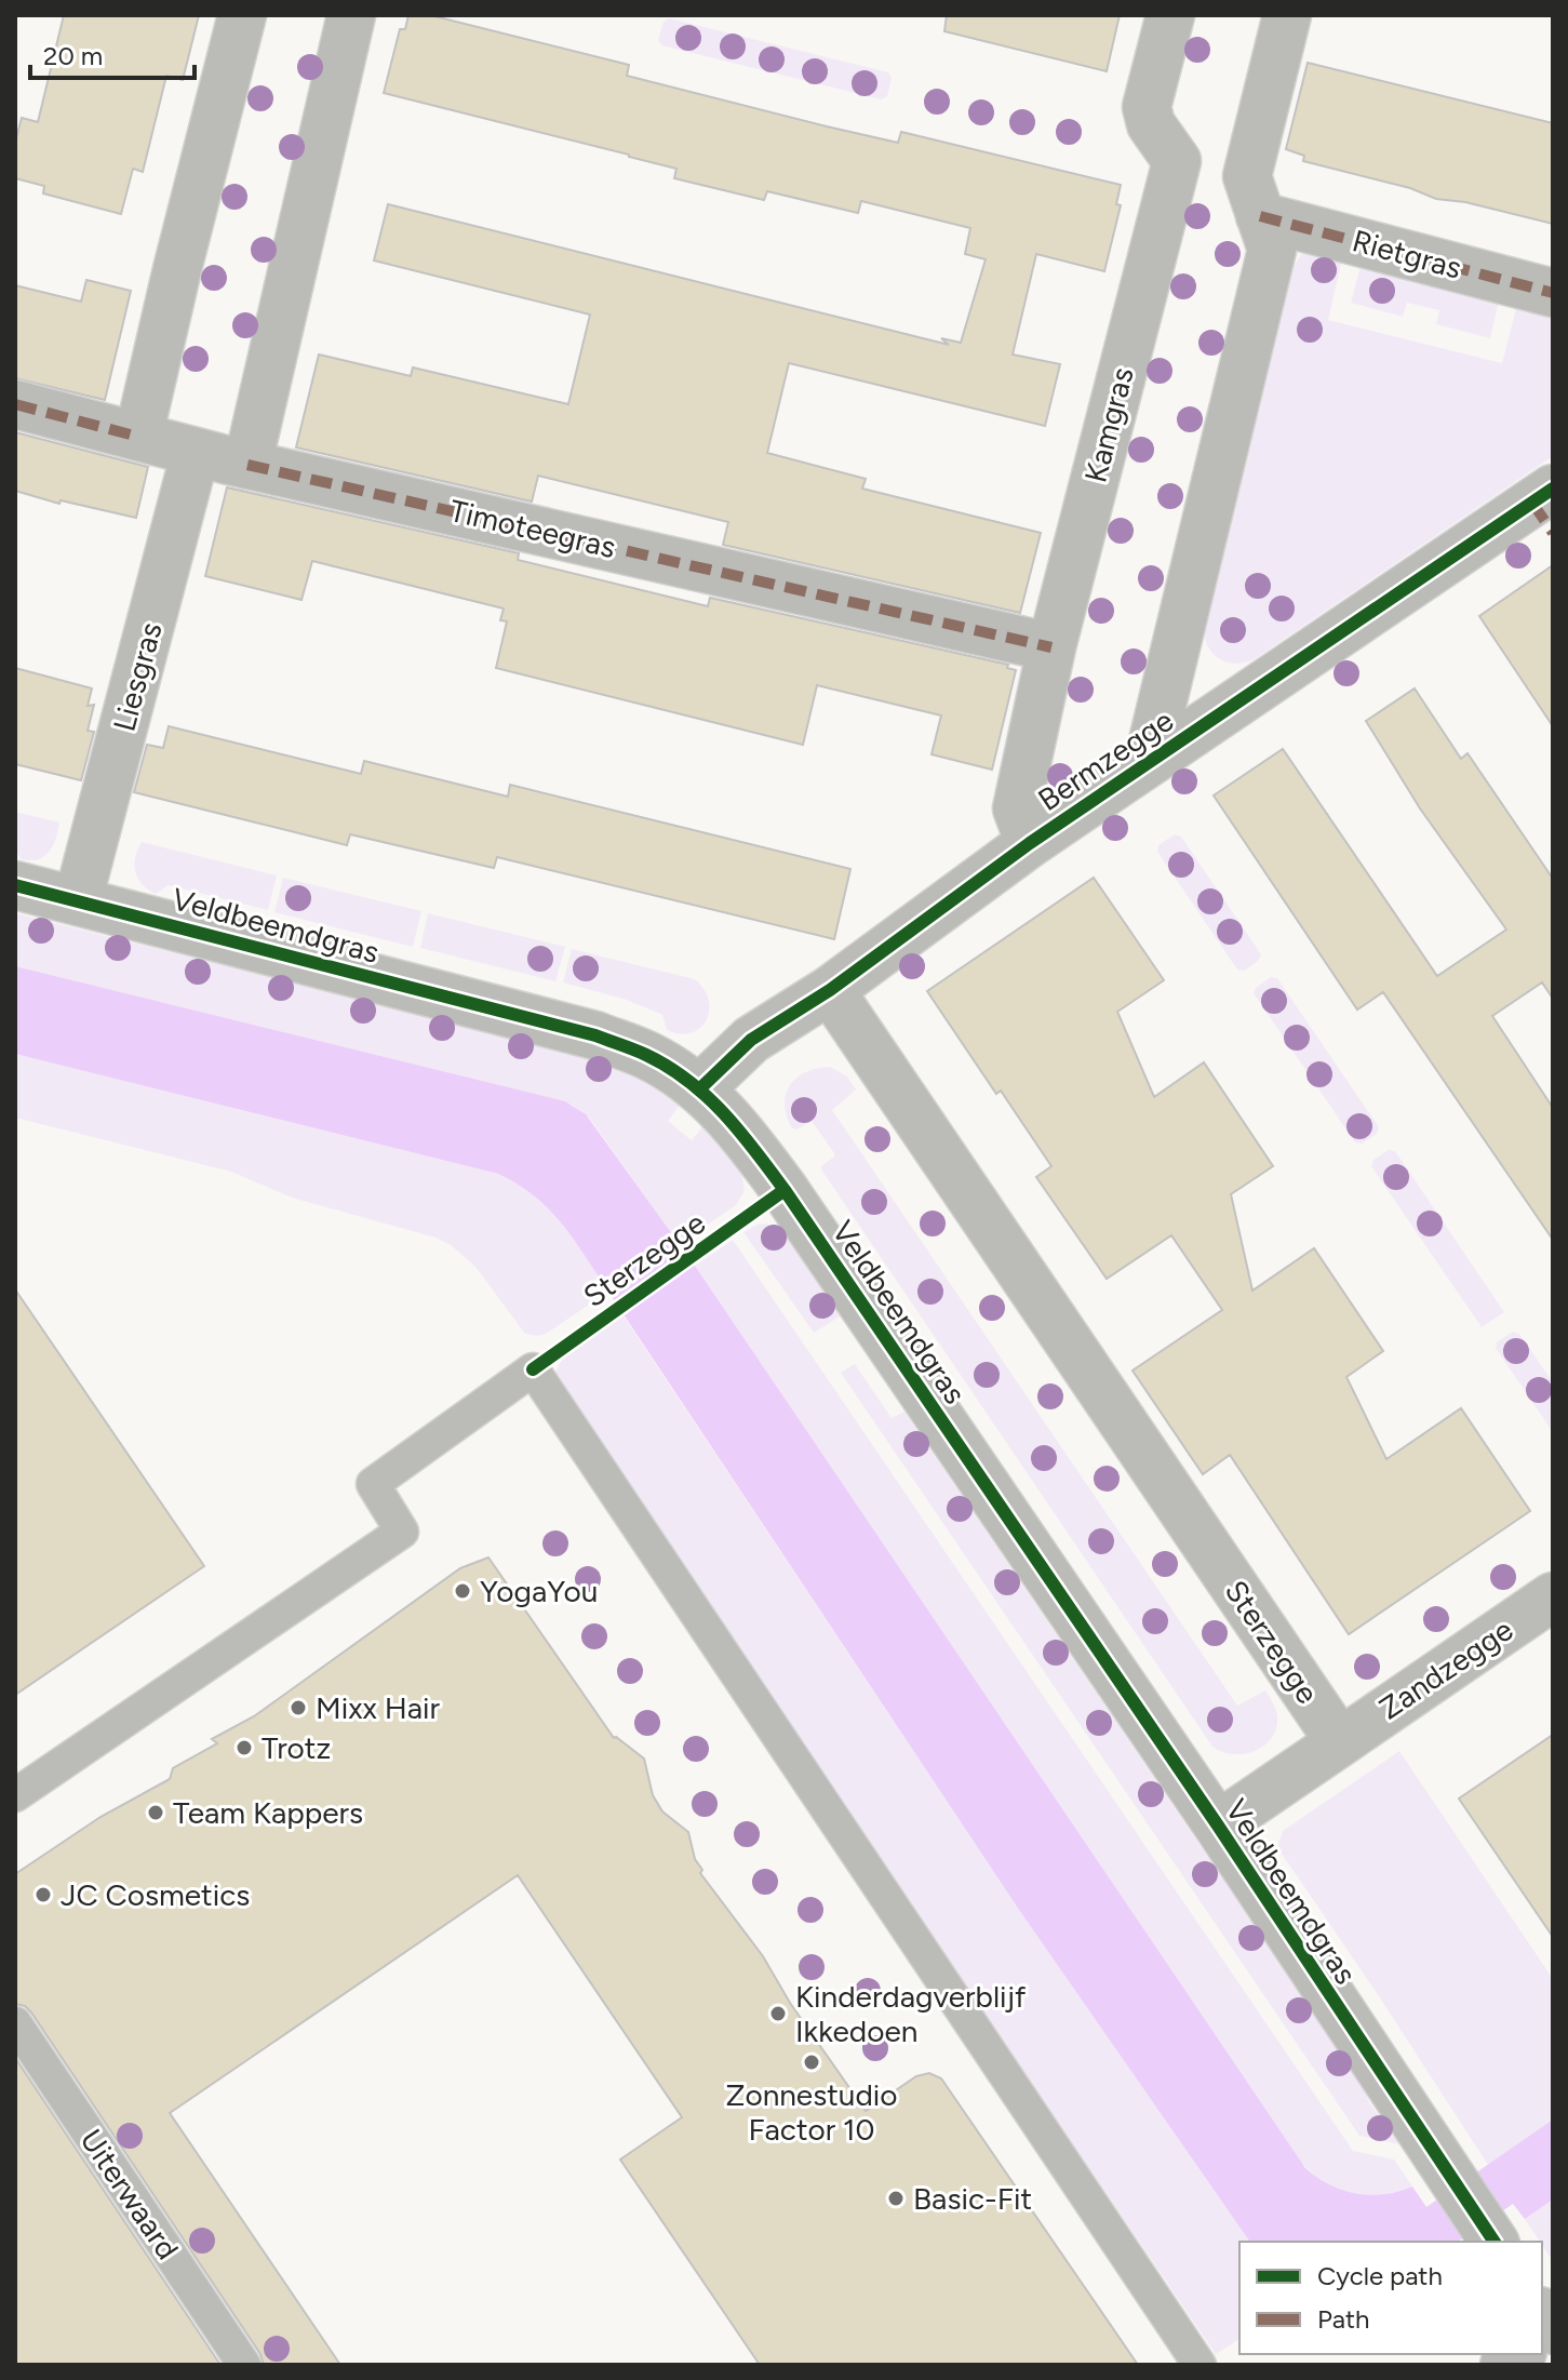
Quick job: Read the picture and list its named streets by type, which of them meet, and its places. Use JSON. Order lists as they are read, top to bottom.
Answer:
{
  "streets": {
    "street": [
      "Rietgras",
      "Kamgras",
      "Timoteegras",
      "Liesgras",
      "Bermzegge",
      "Veldbeemdgras",
      "Sterzegge",
      "Zandzegge"
    ],
    "lane": ["Uiterwaard"]
  },
  "crossings": [
    ["Rietgras", "Kamgras"],
    ["Kamgras", "Timoteegras"],
    ["Kamgras", "Bermzegge"],
    ["Timoteegras", "Liesgras"],
    ["Liesgras", "Veldbeemdgras"],
    ["Bermzegge", "Veldbeemdgras"],
    ["Bermzegge", "Sterzegge"],
    ["Sterzegge", "Zandzegge"]
  ],
  "places": [
    "YogaYou",
    "Mixx Hair",
    "Trotz",
    "Team Kappers",
    "JC Cosmetics",
    "Kinderdagverblijf Ikkedoen",
    "Zonnestudio Factor 10",
    "Basic-Fit"
  ],
  "legend": ["Cycle path", "Path"],
  "scale_bar": "20 m"
}
